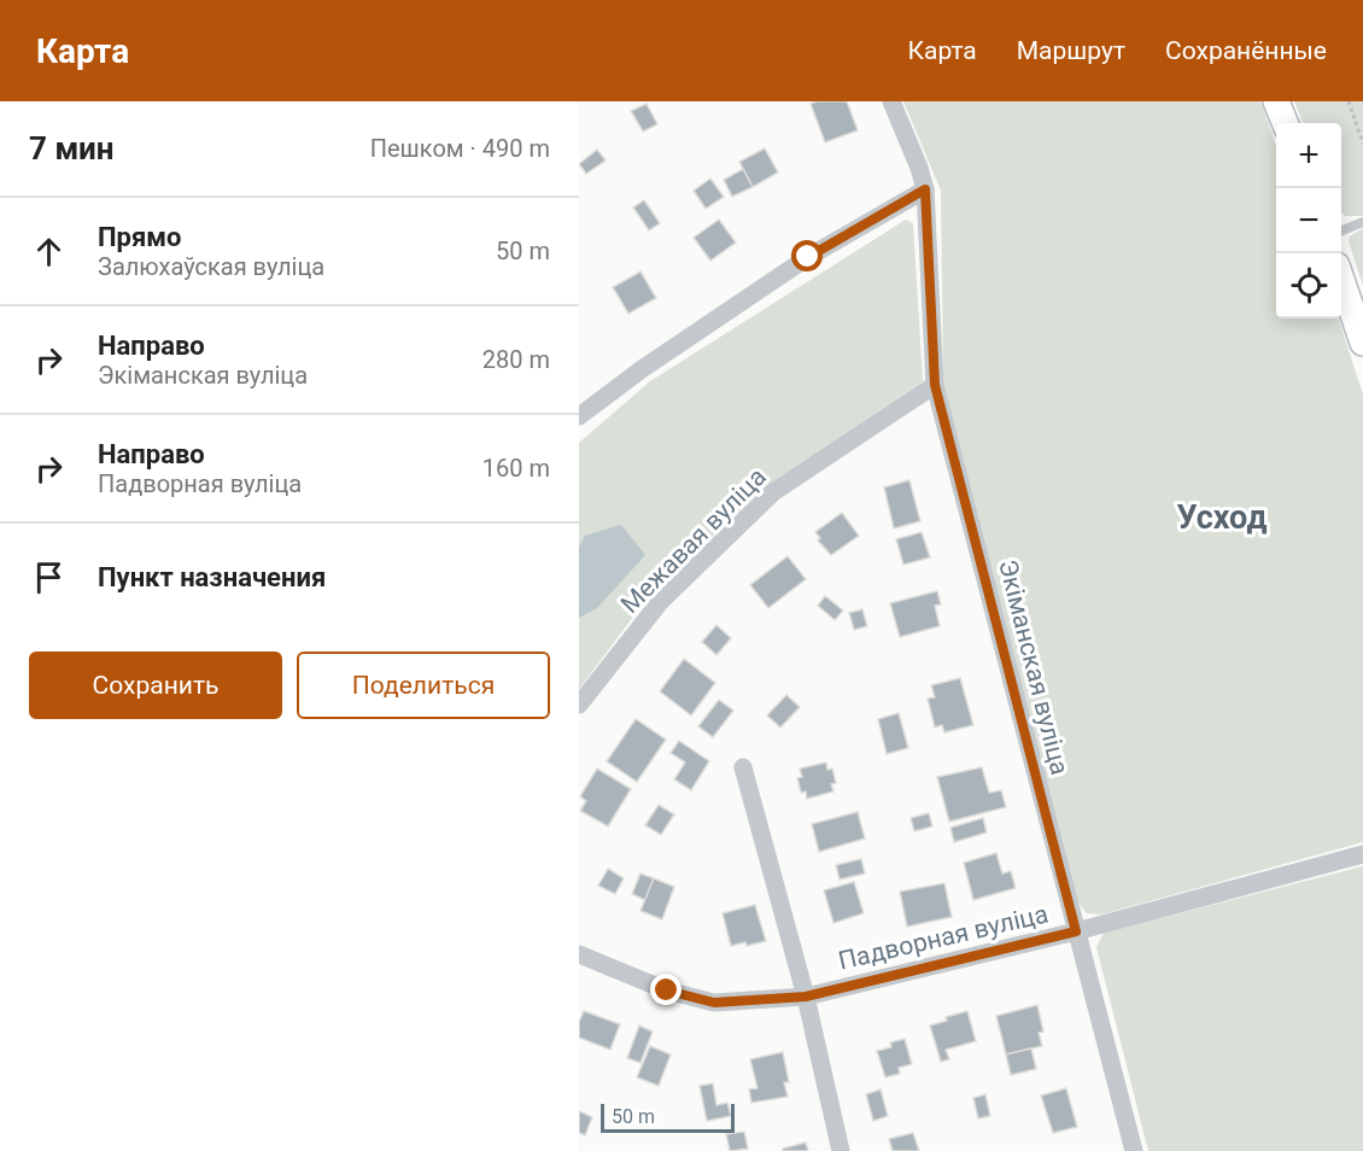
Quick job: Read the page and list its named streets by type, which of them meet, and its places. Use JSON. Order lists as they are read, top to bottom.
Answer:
{
  "streets": {
    "street": ["Межавая вуліца", "Экіманская вуліца", "Падворная вуліца"]
  },
  "crossings": [
    ["Межавая вуліца", "Экіманская вуліца"],
    ["Экіманская вуліца", "Падворная вуліца"]
  ],
  "districts": ["Усход"],
  "scale_bar": "50 m",
  "page": {
    "header": "Карта",
    "nav": ["Карта", "Маршрут", "Сохранённые"],
    "heading": ["7 мин", "Пешком · 490 m"],
    "map_buttons": ["+", "−"],
    "list": [
      ["Прямо", "Залюхаўская вуліца", "50 m"],
      ["Направо", "Экіманская вуліца", "280 m"],
      ["Направо", "Падворная вуліца", "160 m"],
      "Пункт назначения"
    ],
    "buttons": ["Сохранить", "Поделиться"],
    "scale": "50 m"
  }
}
